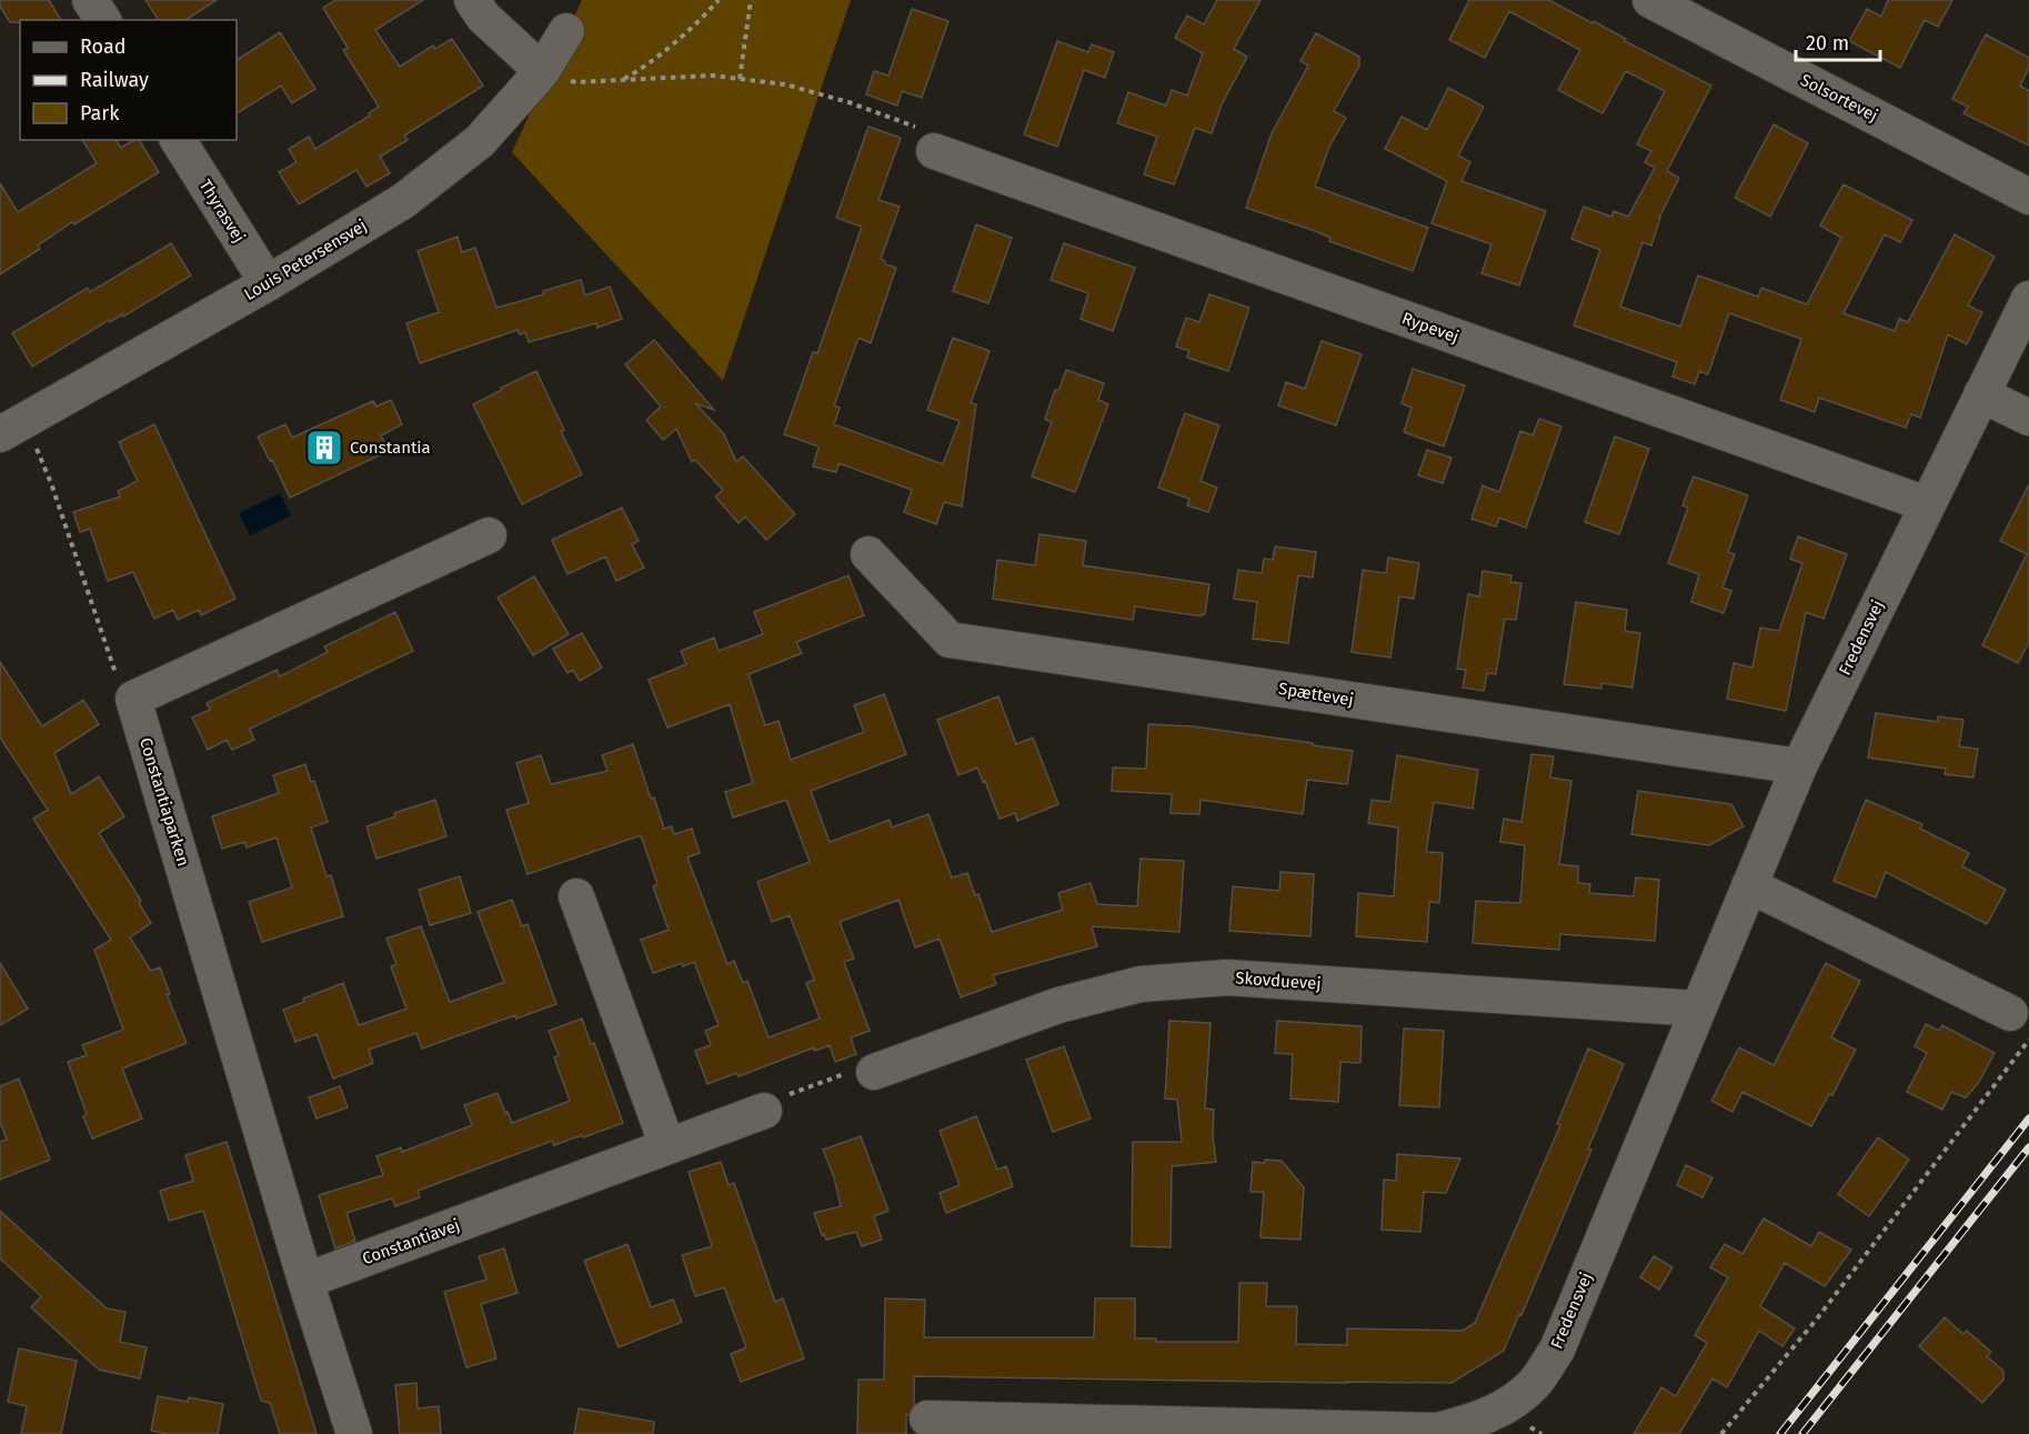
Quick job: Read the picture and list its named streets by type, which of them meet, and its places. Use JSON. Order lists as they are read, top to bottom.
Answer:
{
  "streets": {
    "street": [
      "Solsortevej",
      "Thyrasvej",
      "Louis Petersensvej",
      "Rypevej",
      "Fredensvej",
      "Spættevej",
      "Constantiaparken",
      "Skovduevej",
      "Constantiavej"
    ]
  },
  "crossings": [
    ["Thyrasvej", "Louis Petersensvej"],
    ["Rypevej", "Fredensvej"],
    ["Fredensvej", "Spættevej"],
    ["Fredensvej", "Skovduevej"],
    ["Constantiaparken", "Constantiavej"]
  ],
  "places": {
    "building": ["Constantia"]
  },
  "legend": ["Road", "Railway", "Park"],
  "scale_bar": "20 m"
}
